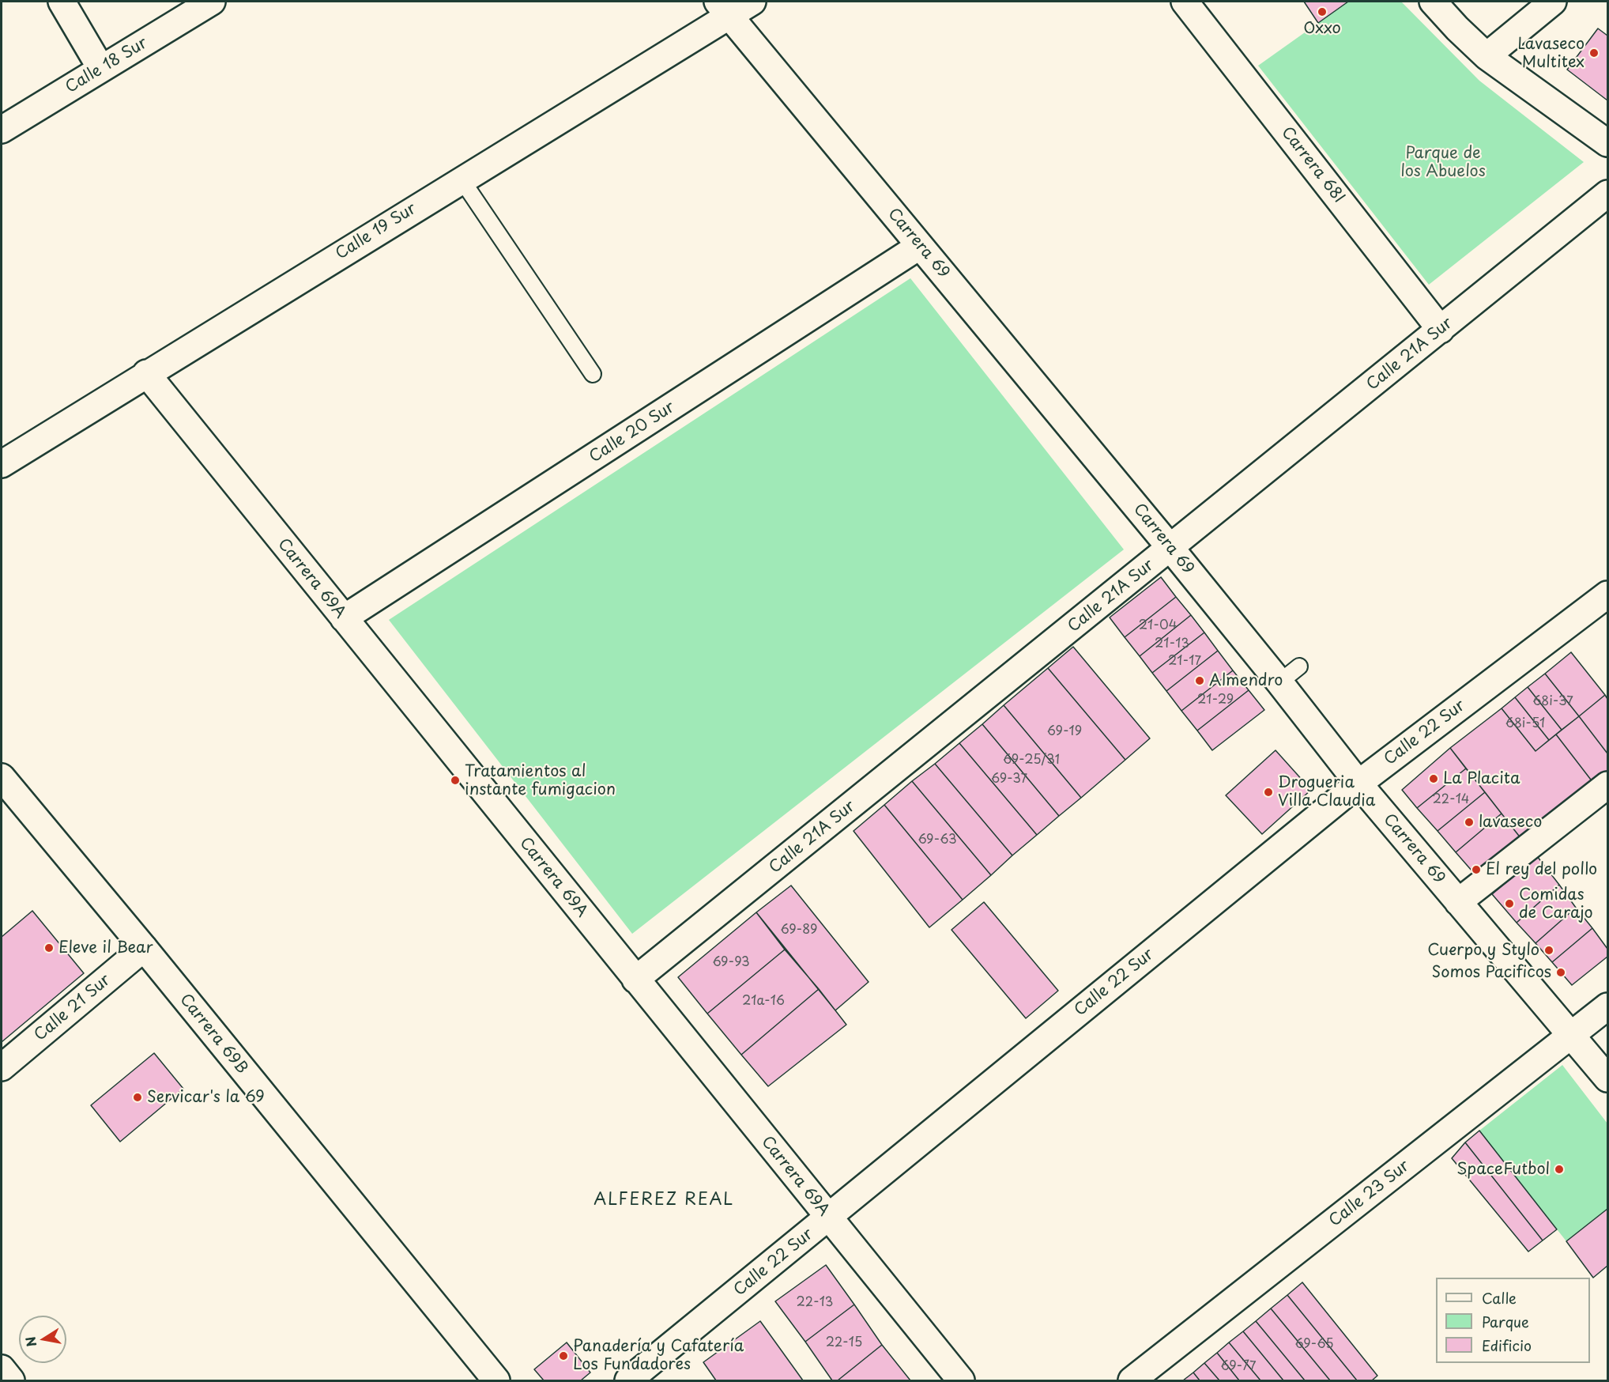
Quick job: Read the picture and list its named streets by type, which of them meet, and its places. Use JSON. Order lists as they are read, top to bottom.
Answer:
{
  "streets": {
    "street": [
      "Calle 18 Sur",
      "Carrera 68I",
      "Calle 19 Sur",
      "Carrera 69",
      "Calle 21A Sur",
      "Calle 20 Sur",
      "Carrera 69A",
      "Calle 22 Sur",
      "Calle 21 Sur",
      "Carrera 69B",
      "Calle 23 Sur"
    ]
  },
  "crossings": [
    ["Carrera 68I", "Calle 21A Sur"],
    ["Calle 19 Sur", "Carrera 69"],
    ["Calle 19 Sur", "Carrera 69A"],
    ["Carrera 69", "Calle 21A Sur"],
    ["Carrera 69", "Calle 20 Sur"],
    ["Carrera 69", "Calle 22 Sur"],
    ["Carrera 69", "Calle 23 Sur"],
    ["Calle 21A Sur", "Carrera 69A"],
    ["Calle 20 Sur", "Carrera 69A"],
    ["Carrera 69A", "Calle 22 Sur"],
    ["Calle 21 Sur", "Carrera 69B"]
  ],
  "districts": ["ALFEREZ REAL"],
  "parks": ["Parque de los Abuelos"],
  "places": [
    "Oxxo",
    "Lavaseco Multitex",
    "Almendro",
    "La Placita",
    "Tratamientos al instante fumigacion",
    "Drogueria Villa Claudia",
    "lavaseco",
    "El rey del pollo",
    "Comidas de Carajo",
    "Eleve il Bear",
    "Cuerpo y Stylo",
    "Somos Pacificos",
    "Servicar's la 69",
    "SpaceFutbol",
    "Panadería y Cafatería Los Fundadores"
  ],
  "house_numbers": [
    "21-04",
    "21-13",
    "21-17",
    "21-29",
    "68i-37",
    "68i-51",
    "69-19",
    "69-25/31",
    "69-37",
    "22-14",
    "69-63",
    "69-89",
    "69-93",
    "21a-16",
    "22-13",
    "22-15",
    "69-65",
    "69-77"
  ],
  "legend": ["Calle", "Parque", "Edificio"],
  "north": "left"
}
